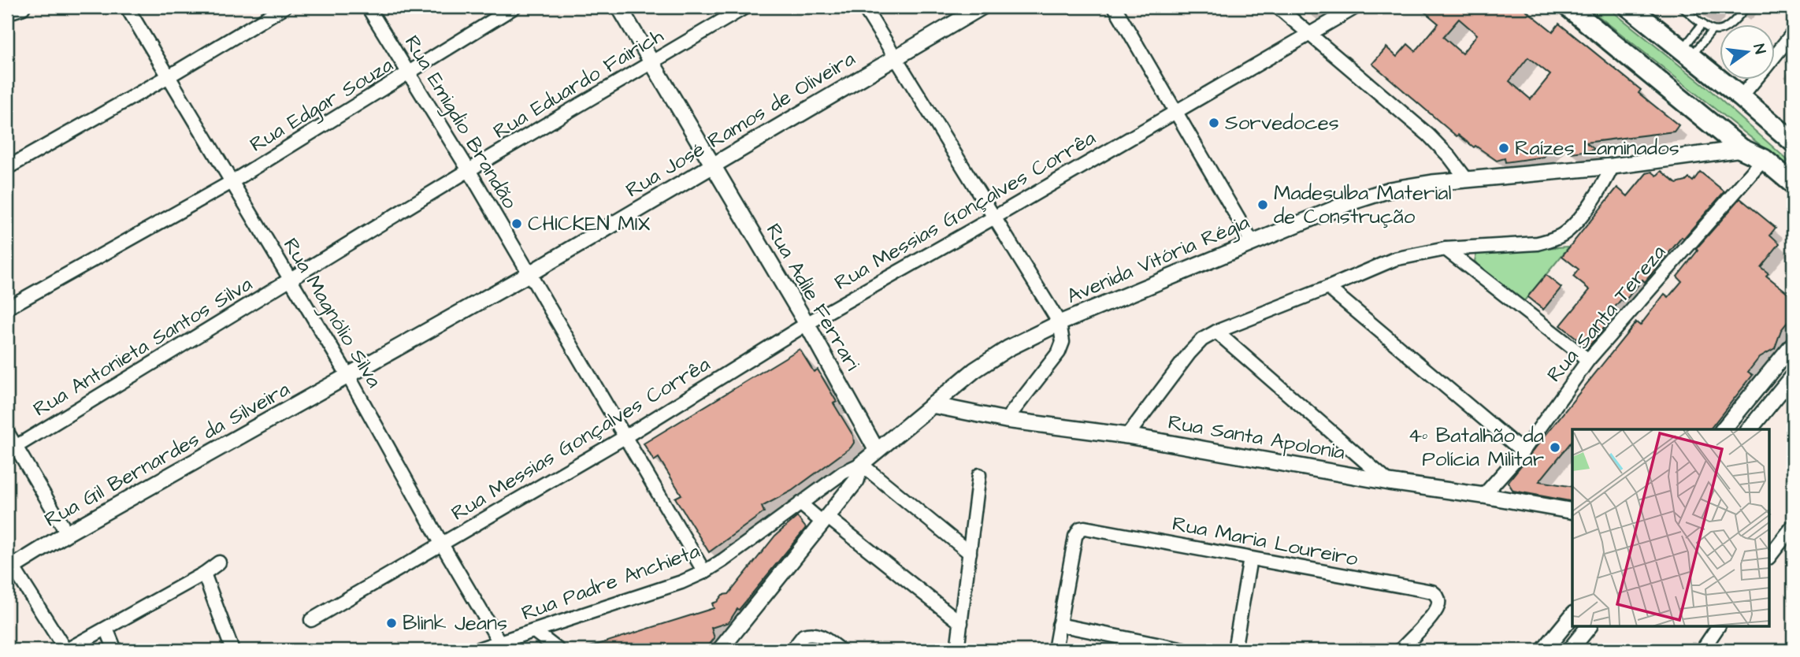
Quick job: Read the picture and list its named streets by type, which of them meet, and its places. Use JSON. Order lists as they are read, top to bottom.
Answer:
{
  "streets": {
    "street": [
      "Rua Eduardo Fairich",
      "Rua Edgar Souza",
      "Rua Emigdio Brandão",
      "Rua José Ramos de Oliveira",
      "Rua Messias Gonçalves Corrêa",
      "Avenida Vitória Régia",
      "Rua Adile Ferrari",
      "Rua Magnólio Silva",
      "Rua Santa Tereza",
      "Rua Antonieta Santos Silva",
      "Rua Santa Apolonia",
      "Rua Gil Bernardes da Silveira",
      "Rua Maria Loureiro",
      "Rua Padre Anchieta"
    ]
  },
  "crossings": [
    ["Rua Eduardo Fairich", "Rua Emigdio Brandão"],
    ["Rua Eduardo Fairich", "Rua Adile Ferrari"],
    ["Rua Eduardo Fairich", "Rua Magnólio Silva"],
    ["Rua Eduardo Fairich", "Rua Antonieta Santos Silva"],
    ["Rua Edgar Souza", "Rua Emigdio Brandão"],
    ["Rua Edgar Souza", "Rua Magnólio Silva"],
    ["Rua Emigdio Brandão", "Rua José Ramos de Oliveira"],
    ["Rua Emigdio Brandão", "Rua Messias Gonçalves Corrêa"],
    ["Rua Emigdio Brandão", "Rua Padre Anchieta"],
    ["Rua José Ramos de Oliveira", "Rua Adile Ferrari"],
    ["Rua José Ramos de Oliveira", "Rua Magnólio Silva"],
    ["Rua José Ramos de Oliveira", "Rua Gil Bernardes da Silveira"],
    ["Rua Messias Gonçalves Corrêa", "Rua Adile Ferrari"],
    ["Rua Messias Gonçalves Corrêa", "Rua Magnólio Silva"],
    ["Avenida Vitória Régia", "Rua Adile Ferrari"],
    ["Avenida Vitória Régia", "Rua Santa Apolonia"],
    ["Avenida Vitória Régia", "Rua Padre Anchieta"],
    ["Rua Magnólio Silva", "Rua Antonieta Santos Silva"],
    ["Rua Magnólio Silva", "Rua Gil Bernardes da Silveira"],
    ["Rua Magnólio Silva", "Rua Padre Anchieta"],
    ["Rua Santa Tereza", "Rua Santa Apolonia"]
  ],
  "places": [
    "Sorvedoces",
    "Raízes Laminados",
    "Madesulba Material de Construção",
    "CHICKEN MIX",
    "4º Batalhão da Polícia Militar",
    "Blink Jeans"
  ],
  "north": "right"
}
